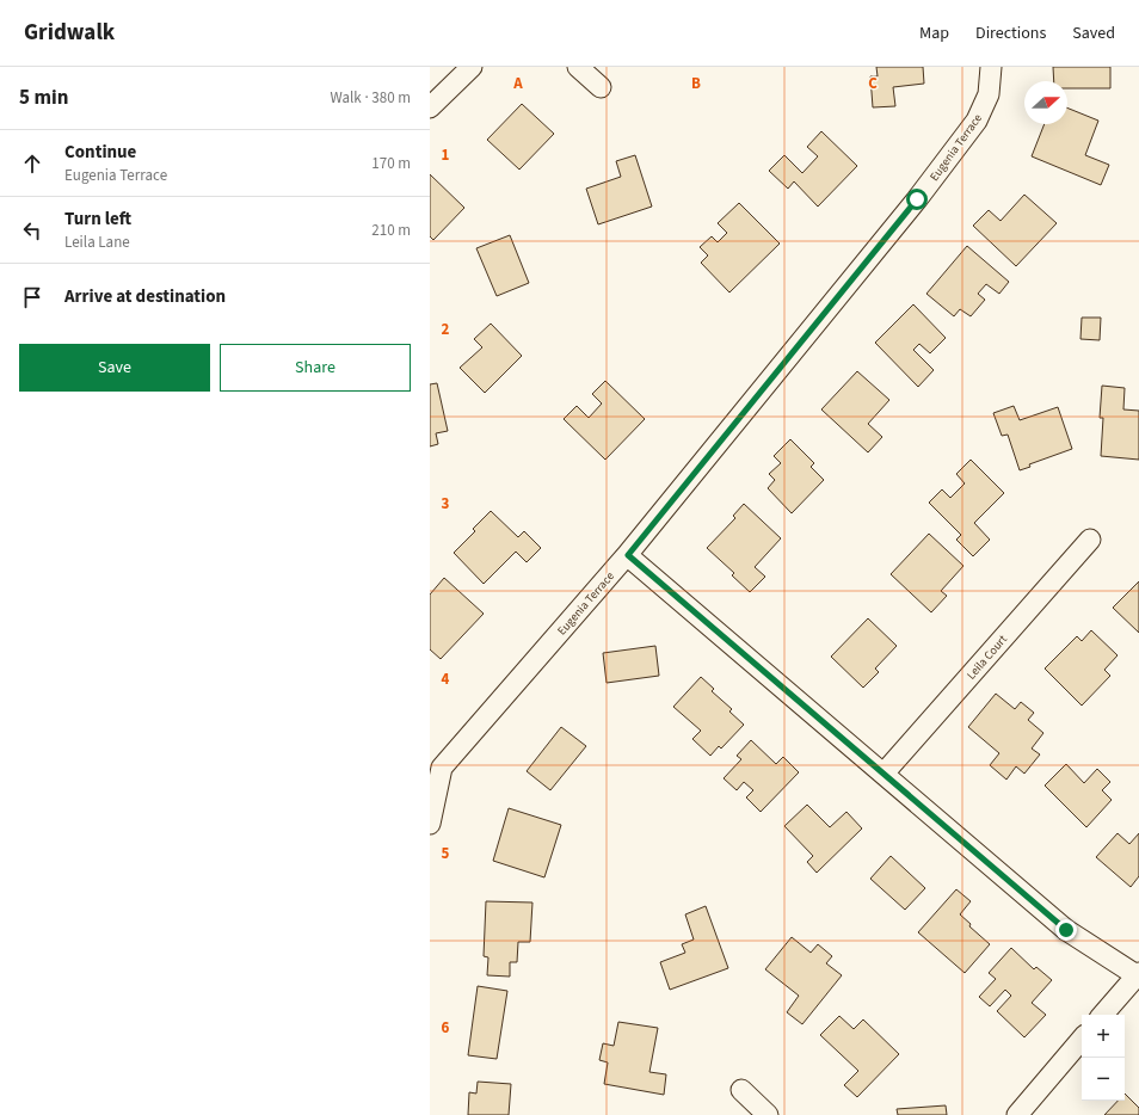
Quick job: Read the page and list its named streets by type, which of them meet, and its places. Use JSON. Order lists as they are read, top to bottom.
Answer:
{
  "streets": {
    "street": ["Eugenia Terrace", "Leila Court"]
  },
  "north": "right",
  "page": {
    "header": "Gridwalk",
    "nav": ["Map", "Directions", "Saved"],
    "heading": ["5 min", "Walk · 380 m"],
    "list": [
      ["Continue", "Eugenia Terrace", "170 m"],
      ["Turn left", "Leila Lane", "210 m"],
      "Arrive at destination"
    ],
    "buttons": ["Save", "Share"],
    "map_buttons": ["+", "−"]
  },
  "grid": {
    "columns": ["A", "B", "C"],
    "rows": [
      "1",
      "2",
      "3",
      "4",
      "5",
      "6"
    ]
  }
}
